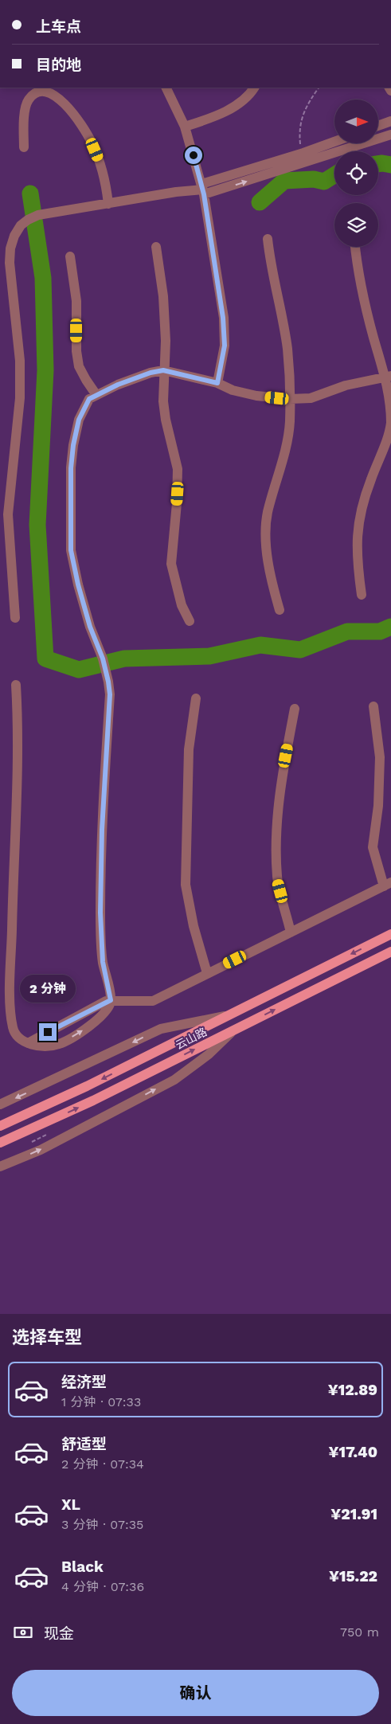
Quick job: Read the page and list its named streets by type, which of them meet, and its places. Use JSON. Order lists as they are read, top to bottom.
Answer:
{
  "streets": {
    "main road": ["云山路"]
  },
  "north": "right",
  "page": {
    "banner": ["上车点", "目的地"],
    "bubble": "2 分钟",
    "heading": "选择车型",
    "list": [
      {
        "name": "经济型",
        "note": "1 分钟 · 07:33",
        "value": "¥12.89"
      },
      {
        "name": "舒适型",
        "note": "2 分钟 · 07:34",
        "value": "¥17.40"
      },
      {
        "name": "XL",
        "note": "3 分钟 · 07:35",
        "value": "¥21.91"
      },
      {
        "name": "Black",
        "note": "4 分钟 · 07:36",
        "value": "¥15.22"
      }
    ],
    "pay": ["现金", "750 m"],
    "buttons": "确认"
  }
}
